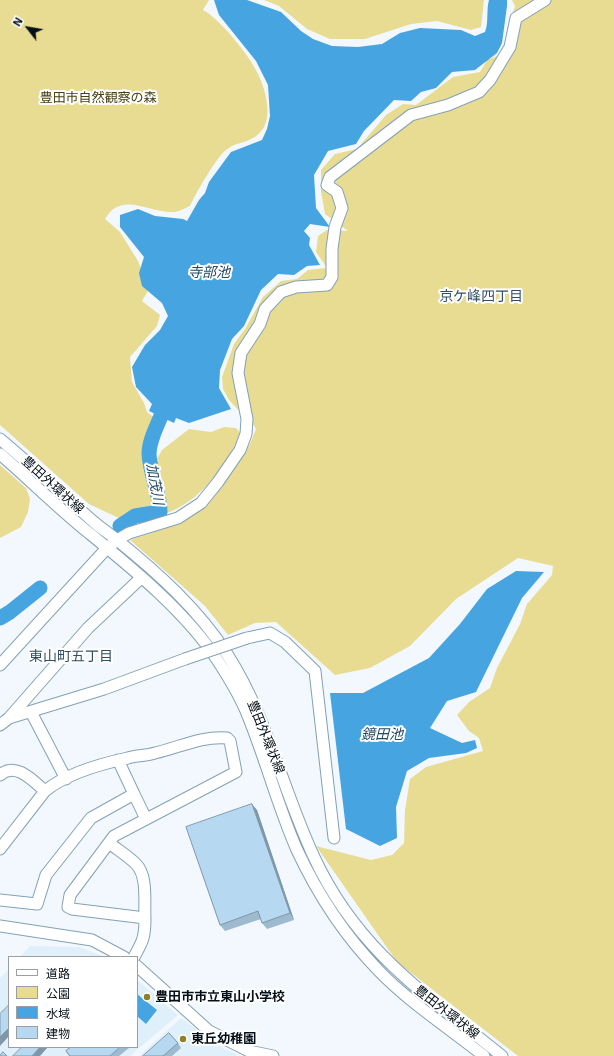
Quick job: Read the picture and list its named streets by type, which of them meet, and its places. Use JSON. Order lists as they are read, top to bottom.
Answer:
{
  "streets": {
    "street": ["豊田外環状線"]
  },
  "districts": ["京ケ峰四丁目", "東山町五丁目"],
  "water": ["寺部池", "加茂川", "鏡田池"],
  "parks": ["豊田市自然観察の森"],
  "places": ["豊田市市立東山小学校", "東丘幼稚園"],
  "legend": [
    "道路",
    "公園",
    "水域",
    "建物"
  ],
  "north": "top left"
}
